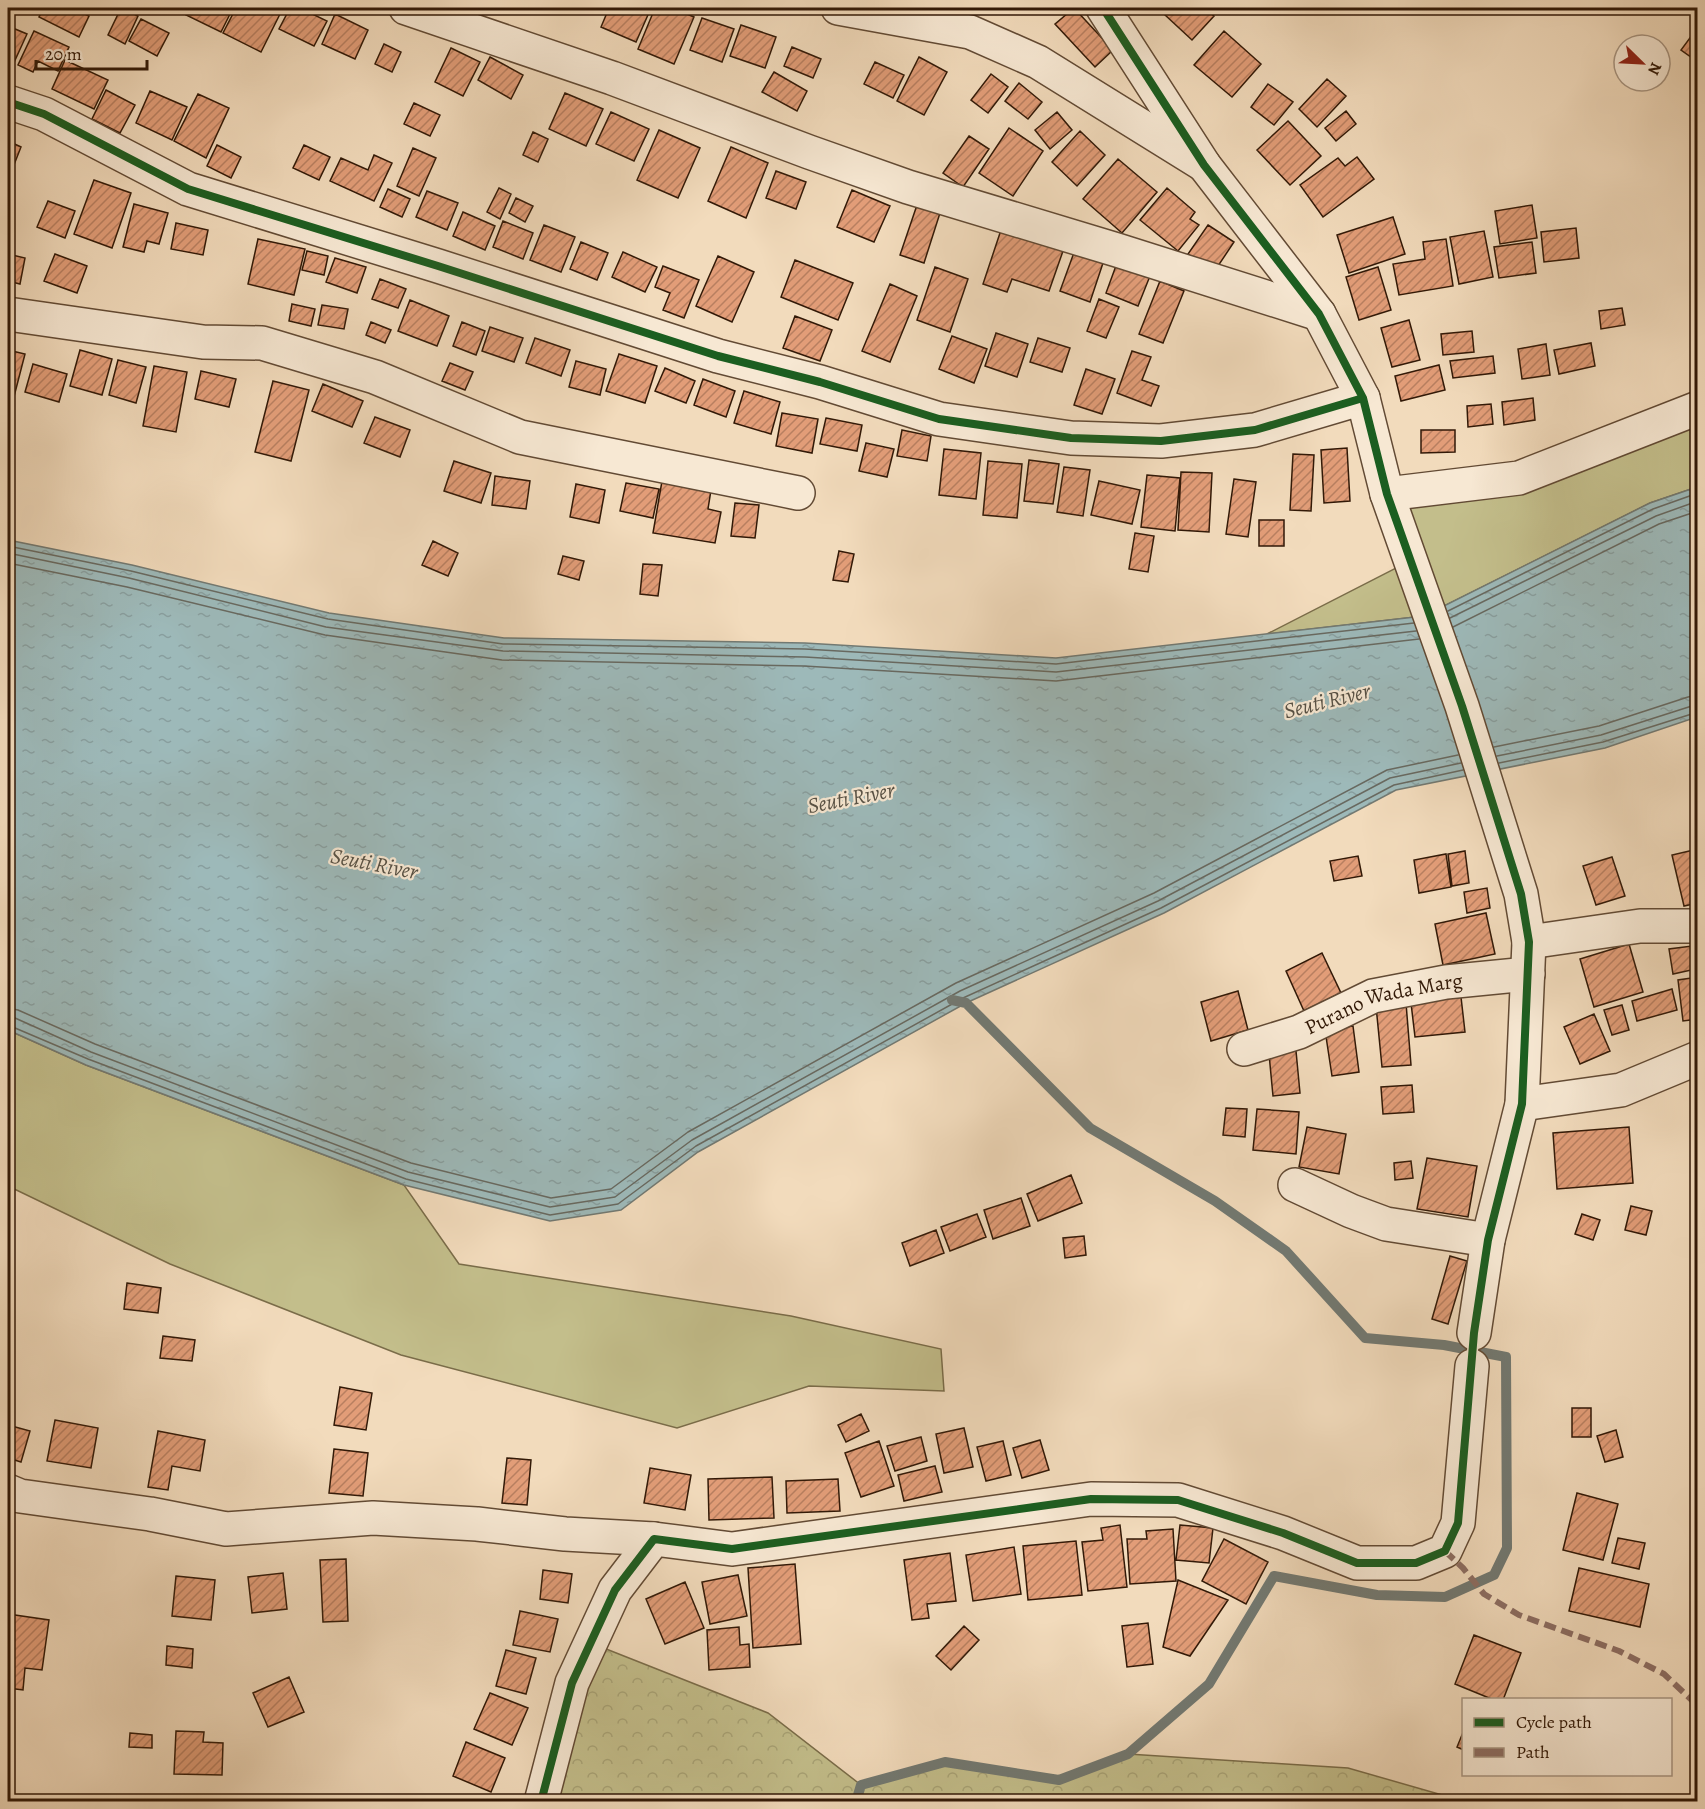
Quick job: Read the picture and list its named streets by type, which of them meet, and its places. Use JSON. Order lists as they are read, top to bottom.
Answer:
{
  "streets": {
    "street": ["Purano Wada Marg"]
  },
  "water": ["Seuti River"],
  "legend": ["Cycle path", "Path"],
  "scale_bar": "20 m",
  "north": "bottom right"
}
